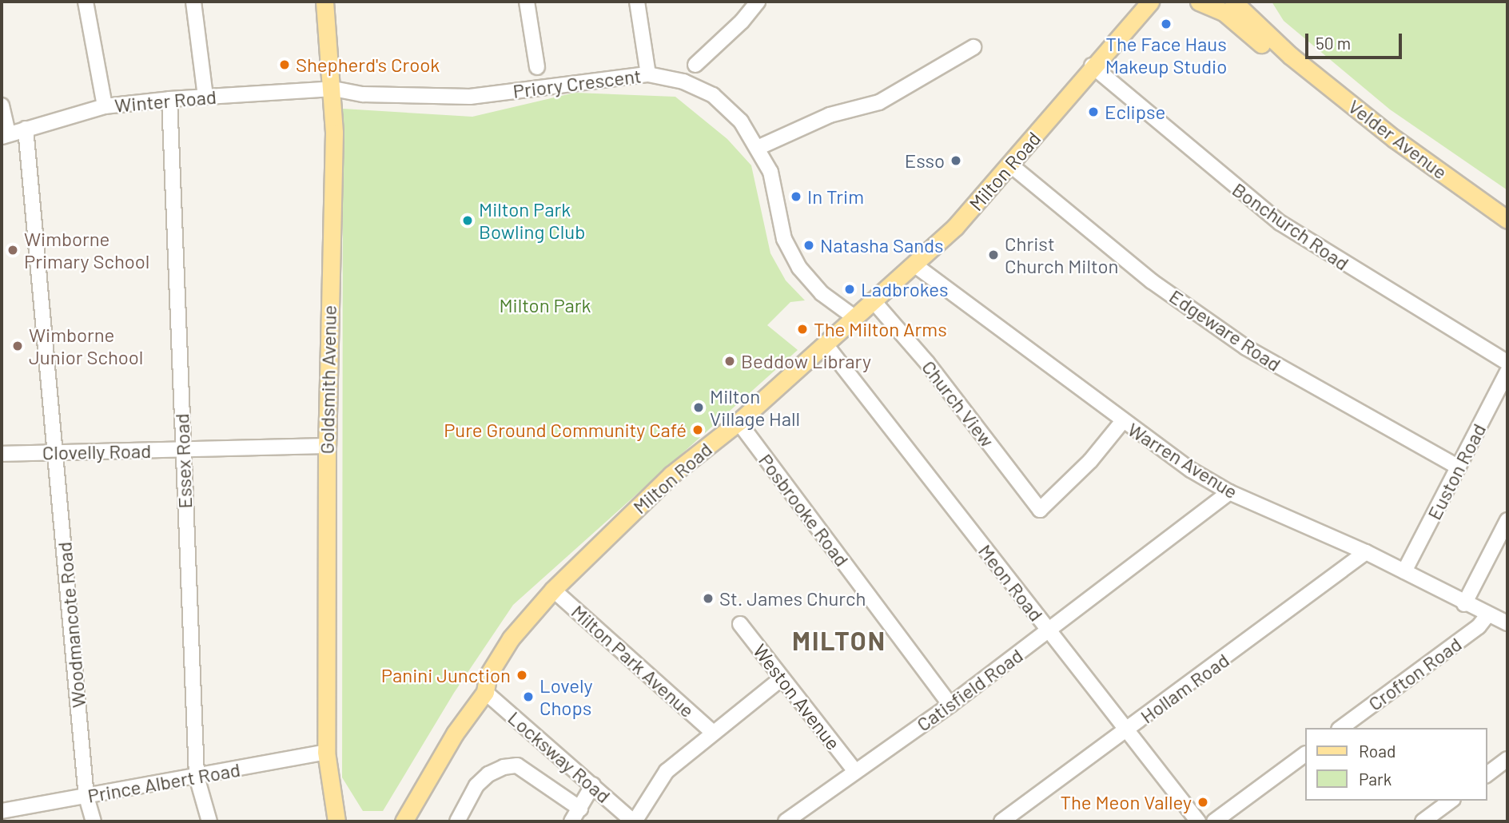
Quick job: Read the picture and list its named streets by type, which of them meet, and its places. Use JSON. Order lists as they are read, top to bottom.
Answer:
{
  "streets": {
    "main road": ["Velder Avenue", "Milton Road", "Goldsmith Avenue"],
    "street": [
      "Priory Crescent",
      "Winter Road",
      "Bonchurch Road",
      "Edgeware Road",
      "Church View",
      "Clovelly Road",
      "Warren Avenue",
      "Essex Road",
      "Euston Road",
      "Posbrooke Road",
      "Meon Road",
      "Woodmancote Road",
      "Milton Park Avenue",
      "Crofton Road",
      "Hollam Road",
      "Catisfield Road",
      "Weston Avenue",
      "Locksway Road",
      "Prince Albert Road"
    ]
  },
  "crossings": [
    ["Priory Crescent", "Winter Road"],
    ["Priory Crescent", "Milton Road"],
    ["Priory Crescent", "Goldsmith Avenue"],
    ["Winter Road", "Goldsmith Avenue"],
    ["Winter Road", "Essex Road"],
    ["Winter Road", "Woodmancote Road"],
    ["Milton Road", "Bonchurch Road"],
    ["Milton Road", "Edgeware Road"],
    ["Milton Road", "Church View"],
    ["Milton Road", "Warren Avenue"],
    ["Milton Road", "Posbrooke Road"],
    ["Milton Road", "Meon Road"],
    ["Milton Road", "Milton Park Avenue"],
    ["Milton Road", "Locksway Road"],
    ["Edgeware Road", "Euston Road"],
    ["Goldsmith Avenue", "Clovelly Road"],
    ["Goldsmith Avenue", "Prince Albert Road"],
    ["Church View", "Warren Avenue"],
    ["Clovelly Road", "Essex Road"],
    ["Clovelly Road", "Woodmancote Road"],
    ["Warren Avenue", "Euston Road"],
    ["Warren Avenue", "Crofton Road"],
    ["Warren Avenue", "Hollam Road"],
    ["Warren Avenue", "Catisfield Road"],
    ["Essex Road", "Prince Albert Road"],
    ["Posbrooke Road", "Catisfield Road"],
    ["Meon Road", "Hollam Road"],
    ["Meon Road", "Catisfield Road"],
    ["Woodmancote Road", "Prince Albert Road"],
    ["Catisfield Road", "Weston Avenue"]
  ],
  "districts": ["MILTON"],
  "parks": ["Milton Park"],
  "places": [
    "The Face Haus Makeup Studio",
    "Shepherd's Crook",
    "Eclipse",
    "Esso",
    "In Trim",
    "Milton Park Bowling Club",
    "Natasha Sands",
    "Wimborne Primary School",
    "Christ Church Milton",
    "Ladbrokes",
    "The Milton Arms",
    "Wimborne Junior School",
    "Beddow Library",
    "Milton Village Hall",
    "Pure Ground Community Café",
    "St. James Church",
    "Panini Junction",
    "Lovely Chops",
    "The Meon Valley"
  ],
  "legend": ["Road", "Park"],
  "scale_bar": "50 m"
}
